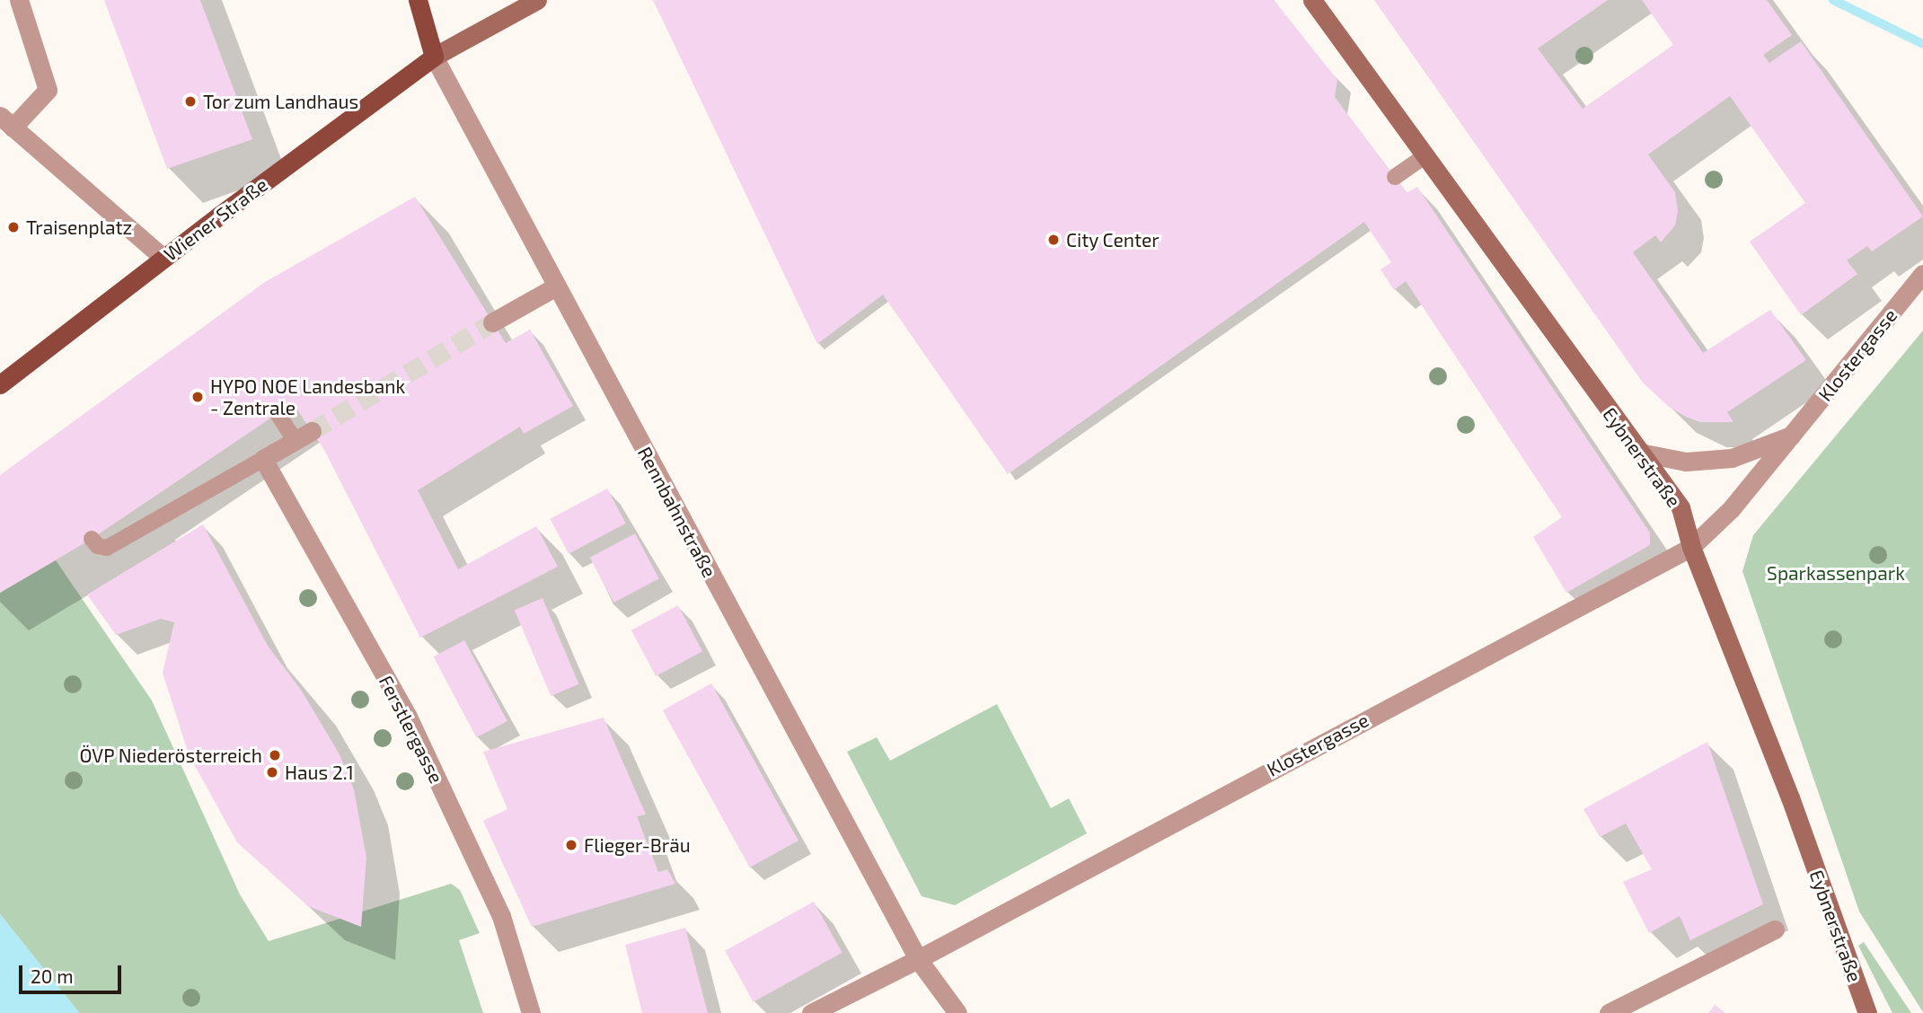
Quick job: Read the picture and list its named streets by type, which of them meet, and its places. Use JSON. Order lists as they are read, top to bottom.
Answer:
{
  "streets": {
    "main road": ["Wiener Straße", "Rennbahnstraße"],
    "street": ["Klostergasse", "Eybnerstraße", "Ferstlergasse"]
  },
  "crossings": [
    ["Wiener Straße", "Rennbahnstraße"],
    ["Klostergasse", "Eybnerstraße"],
    ["Klostergasse", "Rennbahnstraße"]
  ],
  "parks": ["Sparkassenpark"],
  "places": [
    "Tor zum Landhaus",
    "Traisenplatz",
    "City Center",
    "HYPO NOE Landesbank - Zentrale",
    "ÖVP Niederösterreich",
    "Haus 2.1",
    "Flieger-Bräu"
  ],
  "scale_bar": "20 m"
}
